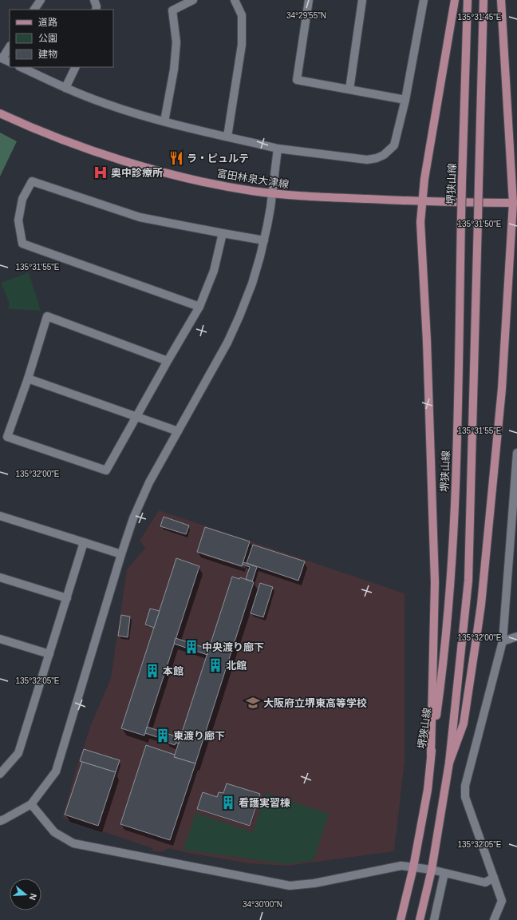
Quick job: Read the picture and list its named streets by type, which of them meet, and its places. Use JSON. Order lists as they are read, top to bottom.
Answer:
{
  "streets": {
    "main road": ["富田林泉大津線", "堺狭山線"]
  },
  "places": {
    "restaurant": ["ラ・ピュルテ"],
    "hospital": ["奥中診療所"],
    "building": [
      "中央渡り廊下",
      "北館",
      "本館",
      "東渡り廊下",
      "看護実習棟"
    ],
    "school or university": ["大阪府立堺東高等学校"]
  },
  "legend": ["道路", "公園", "建物"],
  "north": "right",
  "coordinates": [
    "34°29'55\"N",
    "135°31'45\"E",
    "135°31'50\"E",
    "135°31'55\"E",
    "135°32'00\"E",
    "135°32'05\"E",
    "34°30'00\"N"
  ]
}
